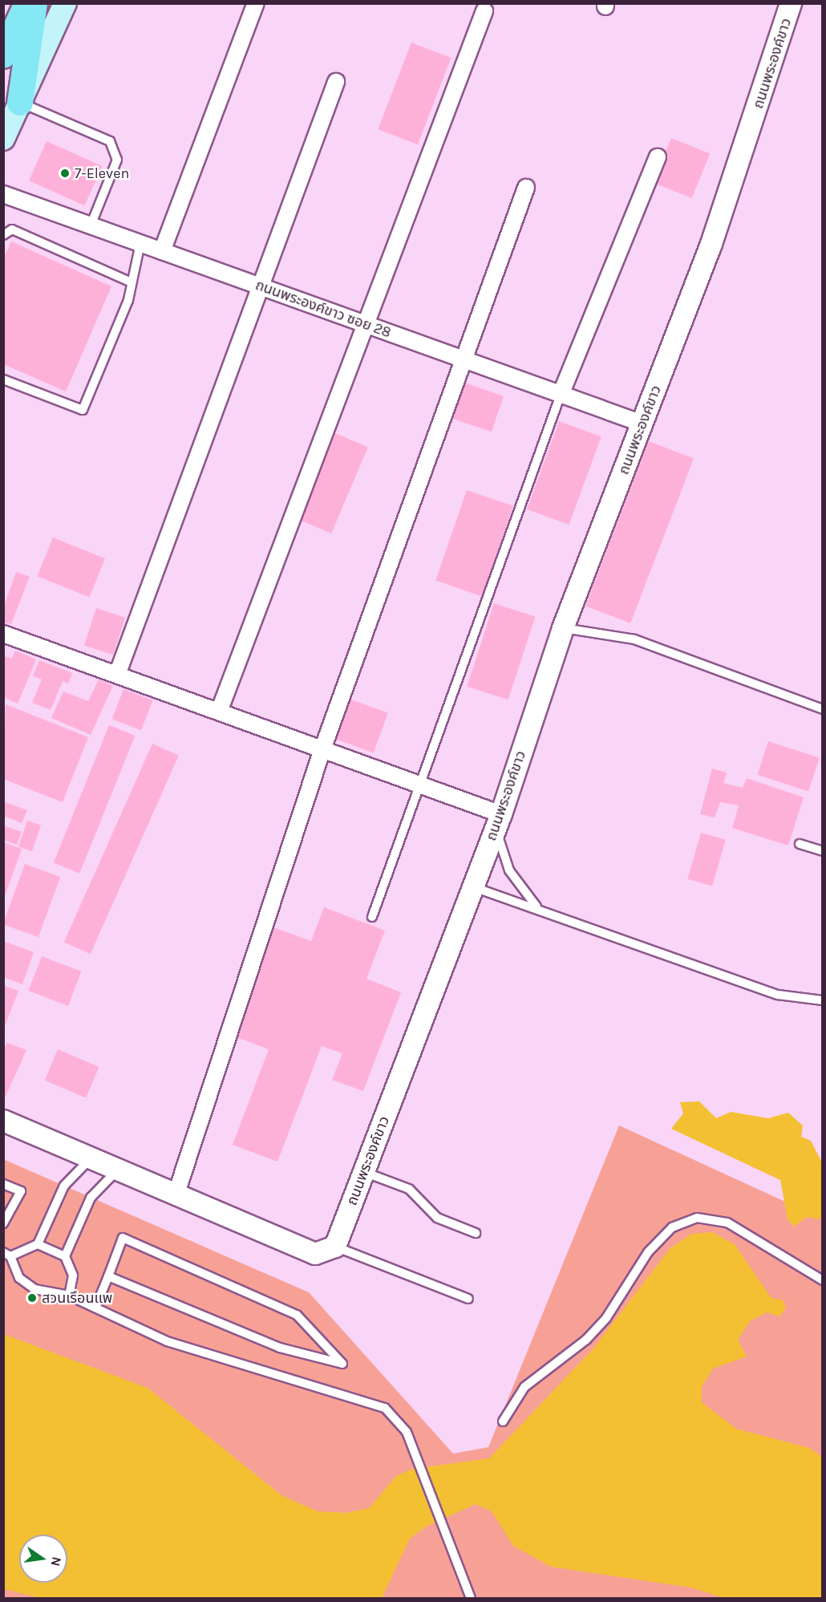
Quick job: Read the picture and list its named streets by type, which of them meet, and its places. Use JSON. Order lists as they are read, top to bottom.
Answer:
{
  "streets": {
    "street": ["ถนนพระองค์ขาว", "ถนนพระองค์ขาว ซอย 28"]
  },
  "crossings": [
    ["ถนนพระองค์ขาว", "ถนนพระองค์ขาว ซอย 28"]
  ],
  "places": ["7-Eleven", "สวนเรึอนเเพ"],
  "north": "right"
}
